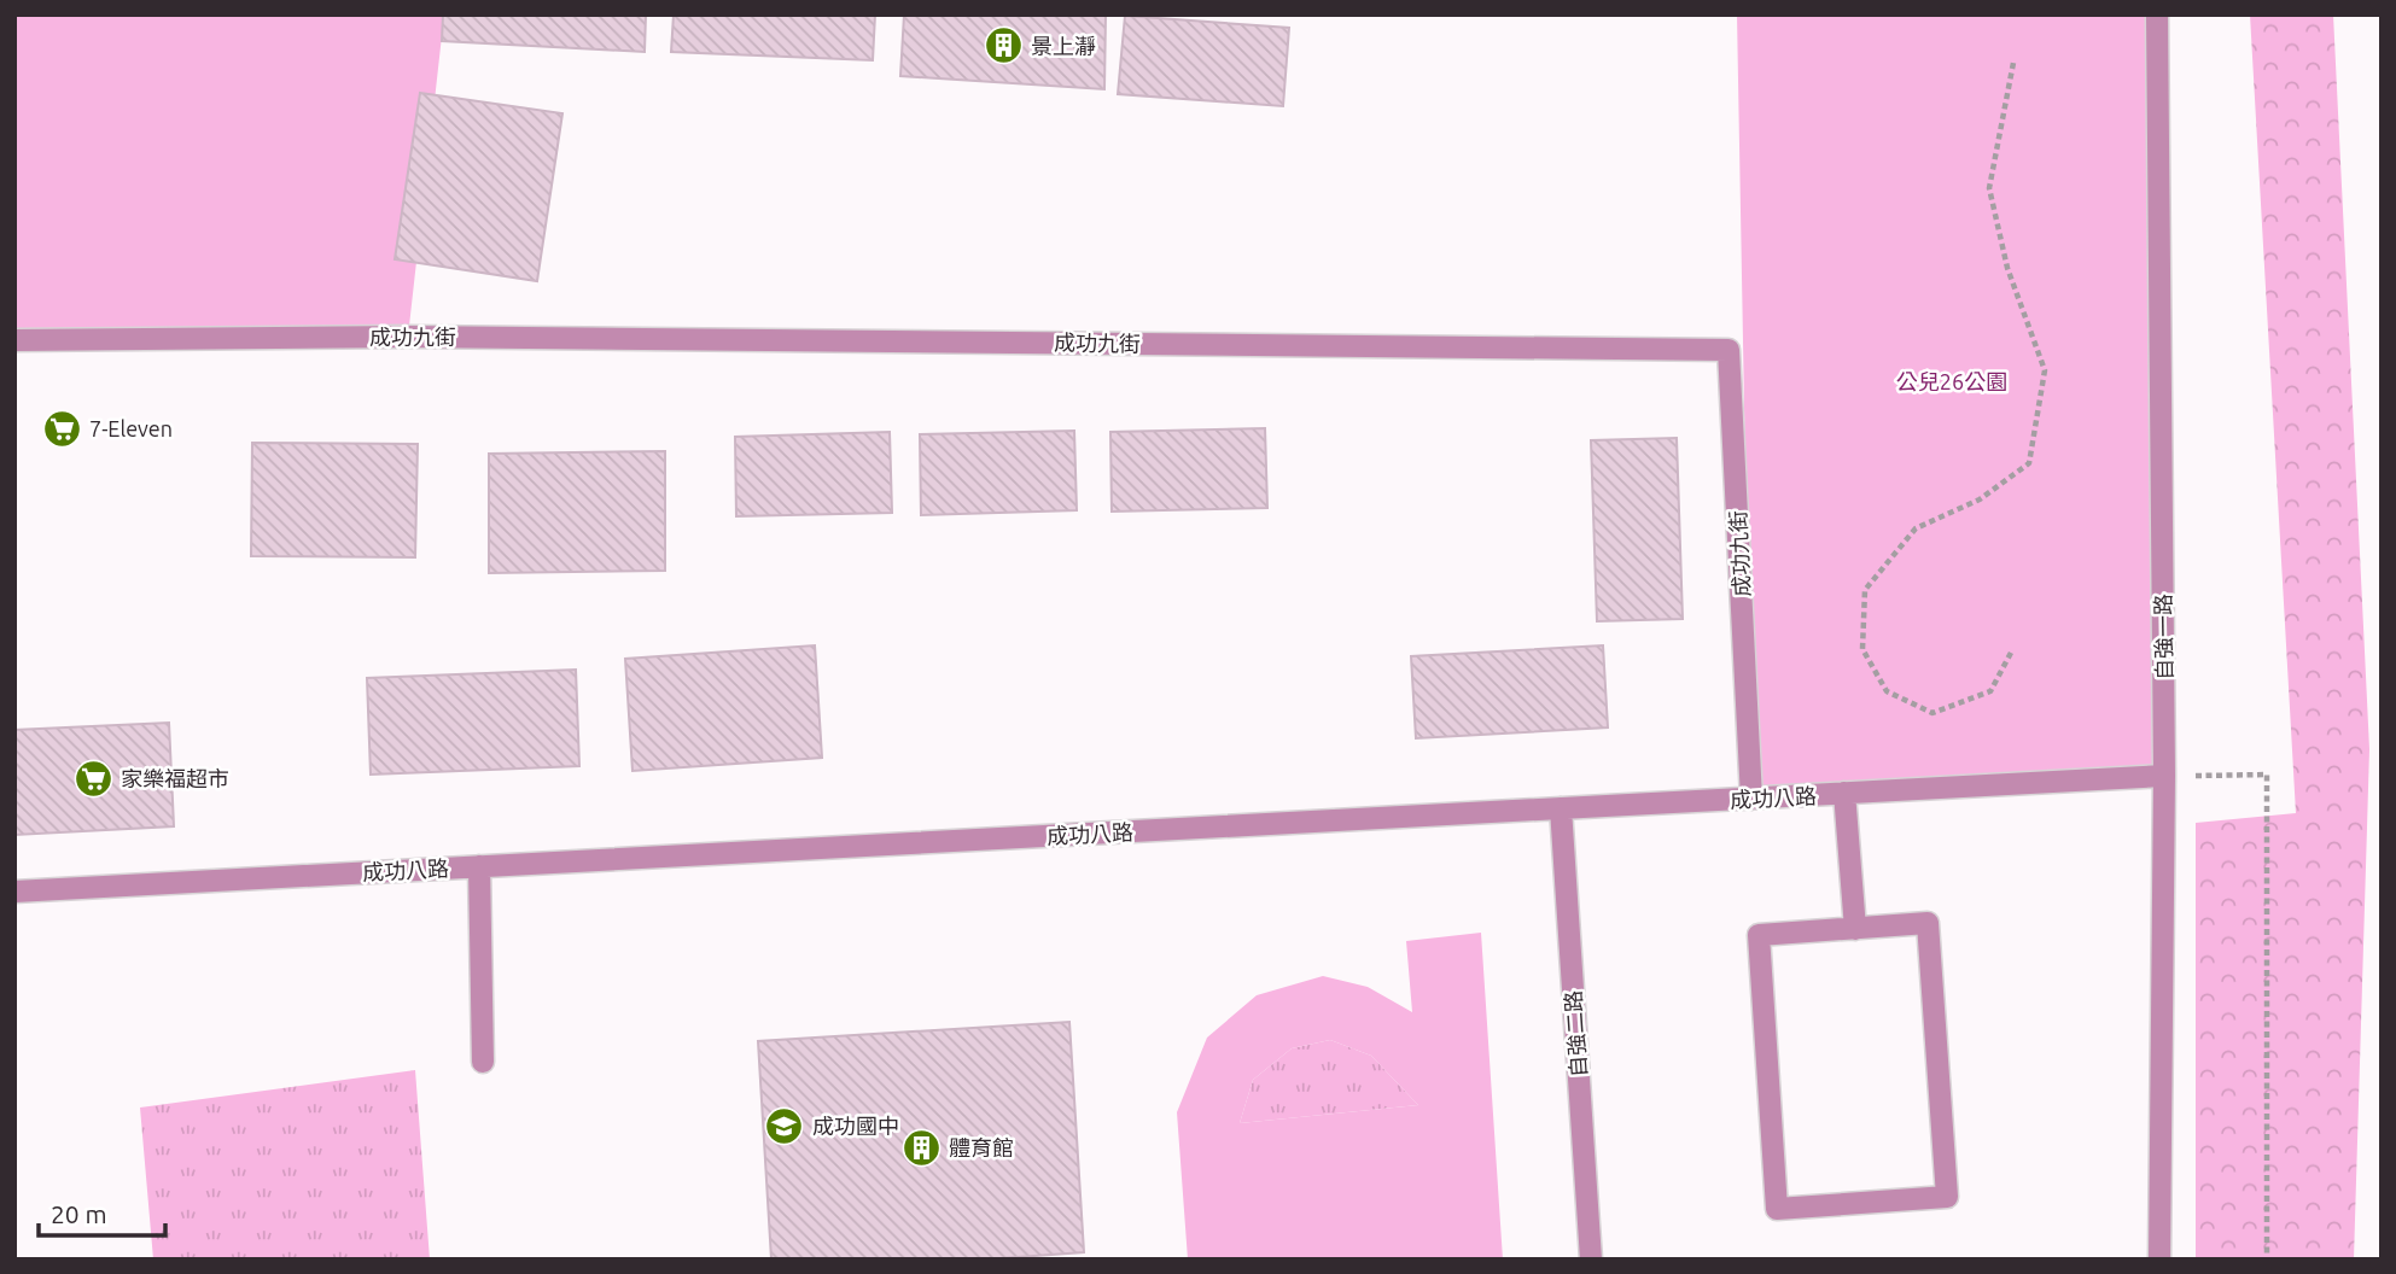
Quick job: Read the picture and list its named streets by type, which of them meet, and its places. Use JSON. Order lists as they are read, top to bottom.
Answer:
{
  "streets": {
    "street": [
      "成功九街",
      "自強一路",
      "成功八路",
      "自強二路"
    ]
  },
  "crossings": [
    ["成功九街", "成功八路"],
    ["自強一路", "成功八路"],
    ["成功八路", "自強二路"]
  ],
  "parks": ["公兒26公園"],
  "places": {
    "building": ["景上瀞", "體育館"],
    "supermarket": ["7-Eleven", "家樂福超市"],
    "school or university": ["成功國中"]
  },
  "scale_bar": "20 m"
}
